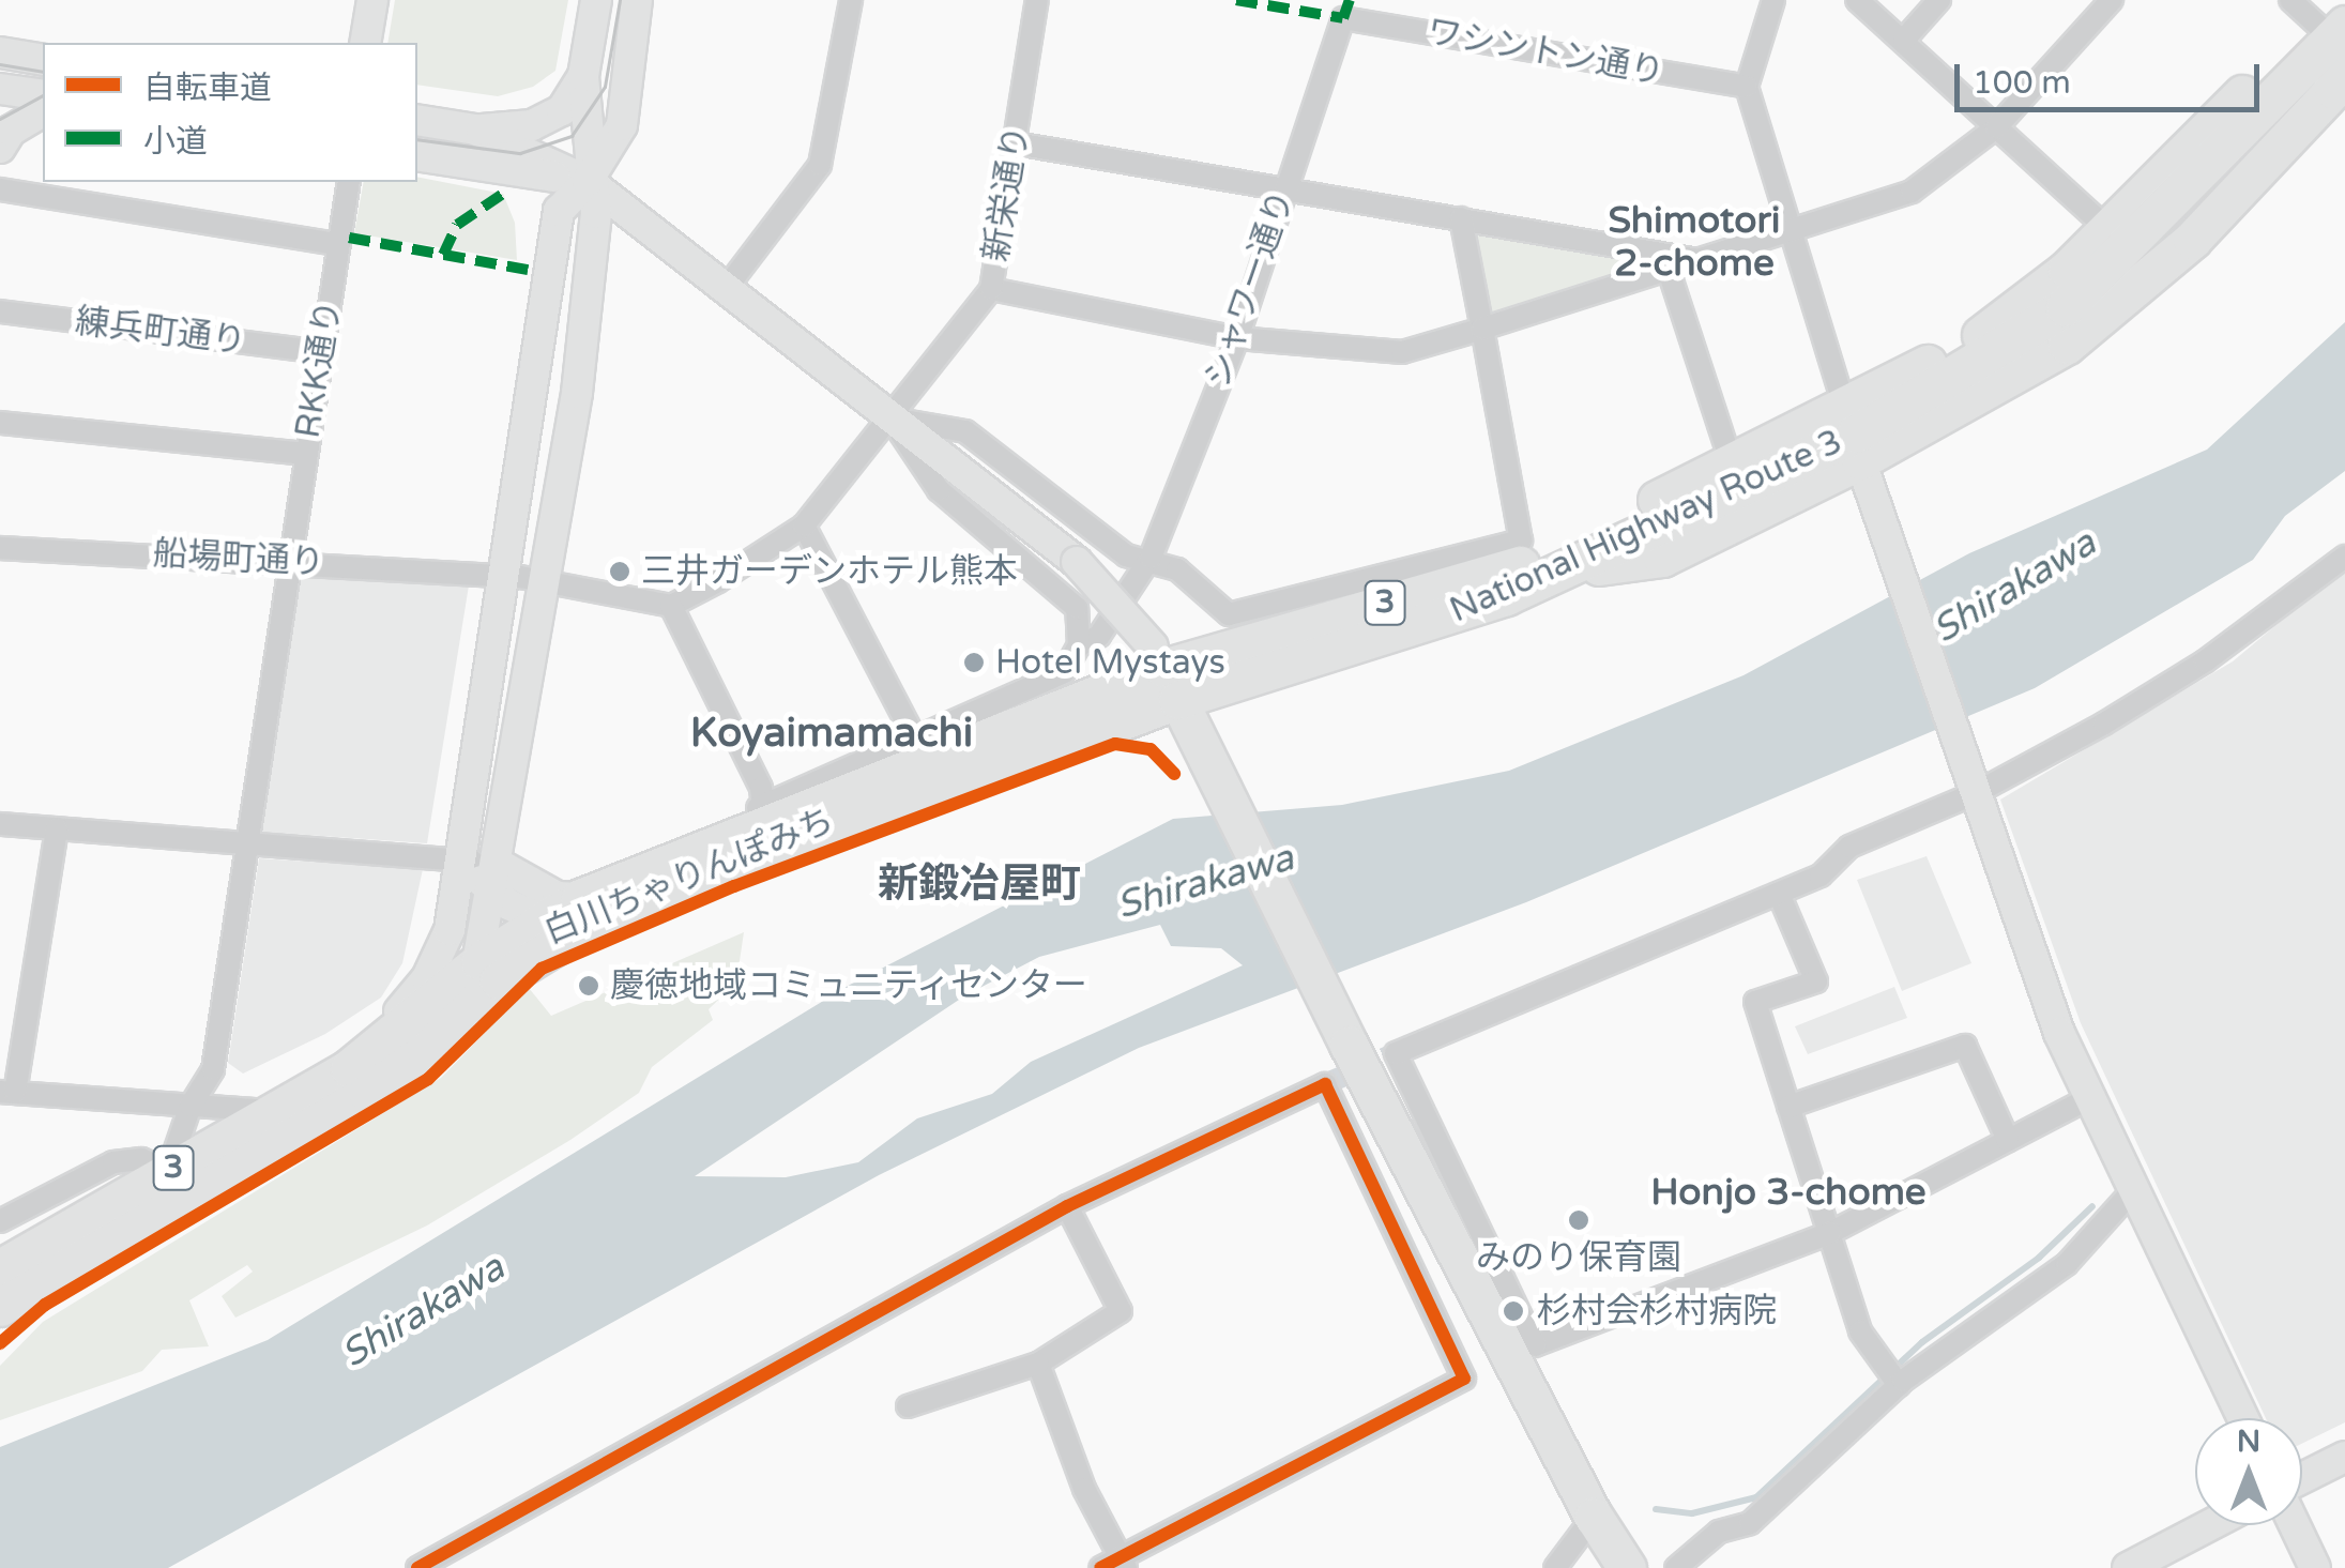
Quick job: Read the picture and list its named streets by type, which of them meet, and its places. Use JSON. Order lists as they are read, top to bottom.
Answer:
{
  "streets": {
    "highway": ["National Highway Route 3", "3"],
    "street": [
      "ワシントン通り",
      "新栄通り",
      "シャワー通り",
      "練兵町通り",
      "RKK通り",
      "船場町通り"
    ],
    "cycle path": ["白川ちゃりんぽみち"]
  },
  "crossings": [
    ["ワシントン通り", "シャワー通り"],
    ["シャワー通り", "National Highway Route 3"],
    ["練兵町通り", "RKK通り"],
    ["RKK通り", "National Highway Route 3"],
    ["RKK通り", "船場町通り"]
  ],
  "districts": [
    "Shimotori 2-chome",
    "Koyaimamachi",
    "新鍛冶屋町",
    "Honjo 3-chome"
  ],
  "water": ["Shirakawa"],
  "places": [
    "三井ガーデンホテル熊本",
    "Hotel Mystays",
    "慶徳地域コミュニティセンター",
    "みのり保育園",
    "杉村会杉村病院"
  ],
  "legend": ["自転車道", "小道"],
  "scale_bar": "100 m",
  "north": "top"
}
